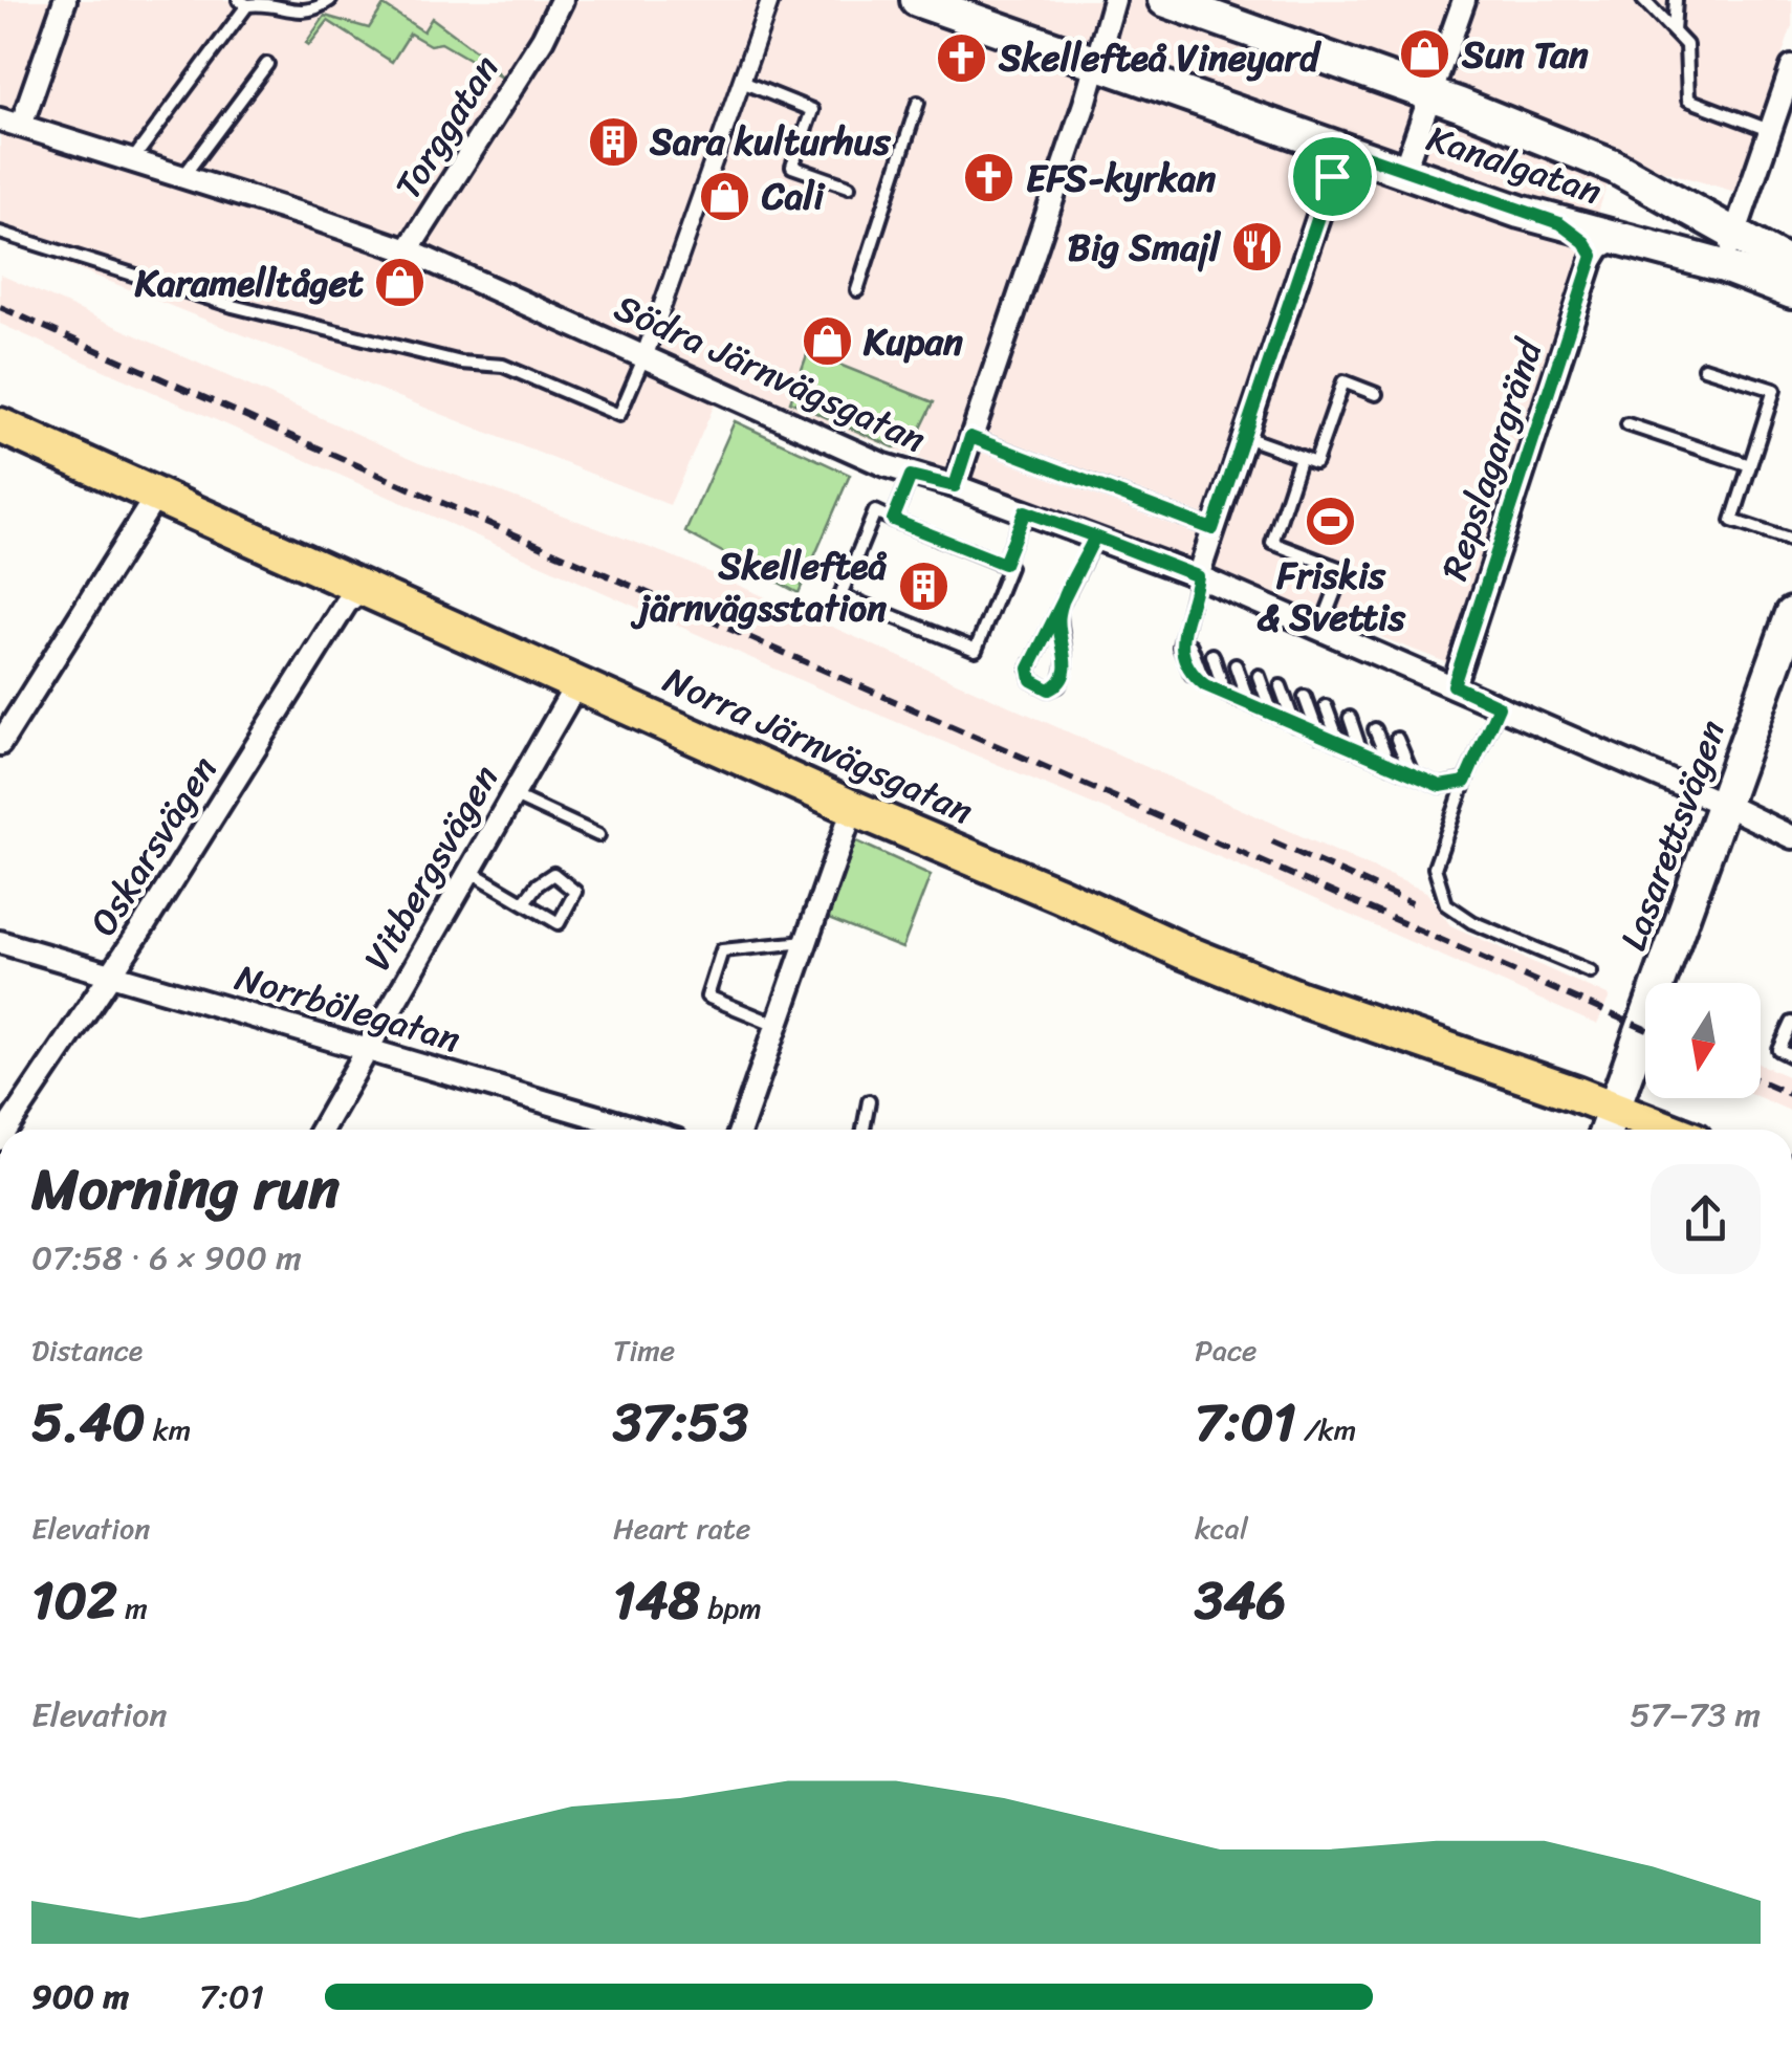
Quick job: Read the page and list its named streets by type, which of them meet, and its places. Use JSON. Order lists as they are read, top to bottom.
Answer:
{
  "streets": {
    "main road": ["Kanalgatan", "Norra Järnvägsgatan", "Lasarettsvägen"],
    "street": [
      "Torggatan",
      "Södra Järnvägsgatan",
      "Repslagargränd",
      "Oskarsvägen",
      "Vitbergsvägen",
      "Norrbölegatan"
    ]
  },
  "crossings": [
    ["Torggatan", "Södra Järnvägsgatan"],
    ["Kanalgatan", "Repslagargränd"],
    ["Södra Järnvägsgatan", "Repslagargränd"],
    ["Södra Järnvägsgatan", "Lasarettsvägen"],
    ["Norra Järnvägsgatan", "Lasarettsvägen"],
    ["Norra Järnvägsgatan", "Oskarsvägen"],
    ["Norra Järnvägsgatan", "Vitbergsvägen"],
    ["Oskarsvägen", "Norrbölegatan"],
    ["Vitbergsvägen", "Norrbölegatan"]
  ],
  "places": {
    "shop": [
      "Sun Tan",
      "Cali",
      "Karamelltåget",
      "Kupan"
    ],
    "church": ["Skellefteå Vineyard", "EFS-kyrkan"],
    "building": ["Sara kulturhus", "Skellefteå järnvägsstation"],
    "restaurant": ["Big Smajl"],
    "sports": ["Friskis & Svettis"]
  },
  "north": "bottom",
  "page": {
    "heading": ["Morning run", "07:58 · 6 × 900 m"],
    "stats": [
      ["Distance", "5.40 km"],
      ["Time", "37:53"],
      ["Pace", "7:01 /km"],
      ["Elevation", "102 m"],
      ["Heart rate", "148 bpm"],
      ["kcal", "346"]
    ],
    "chart": ["Elevation", "57–73 m"],
    "list": [
      {
        "name": "900 m",
        "note": "7:01"
      }
    ]
  }
}
